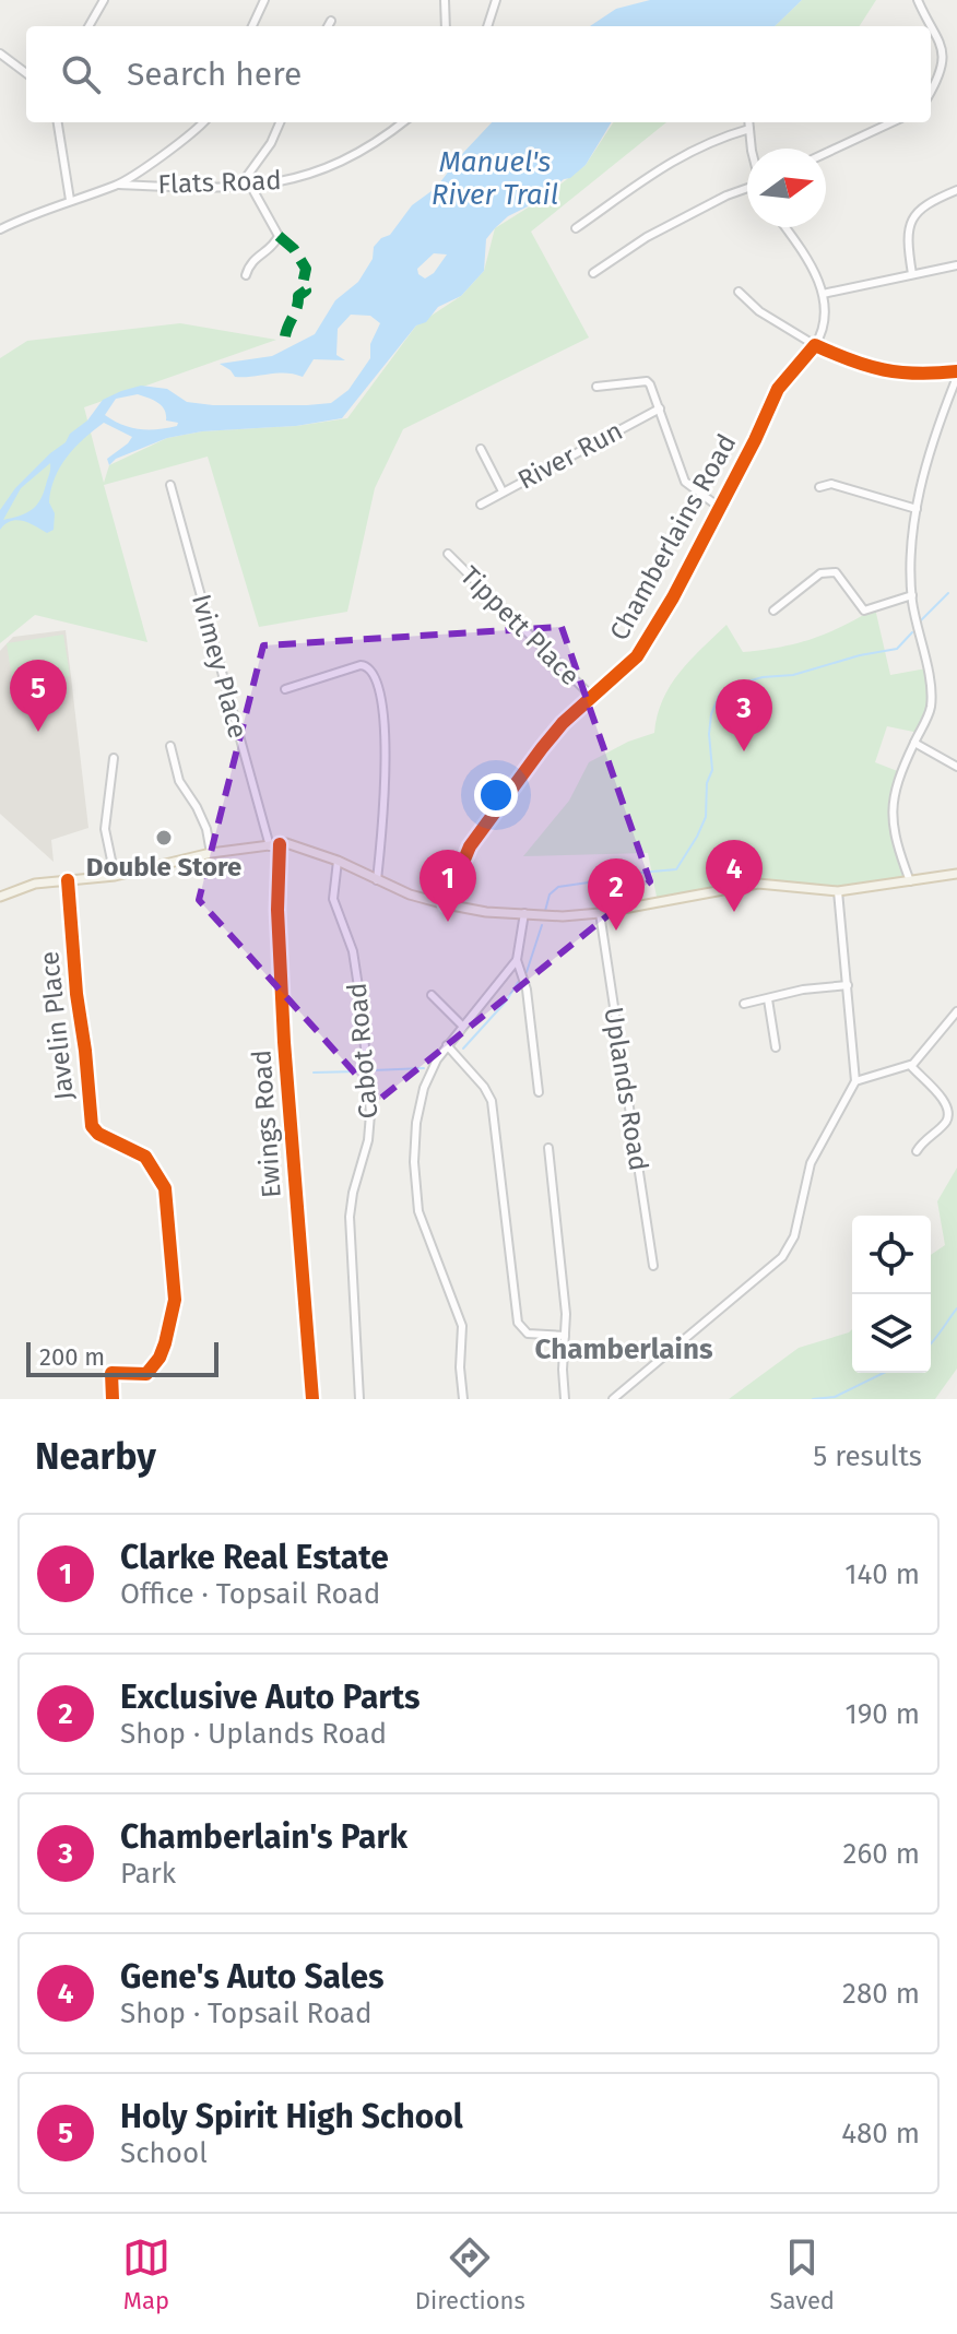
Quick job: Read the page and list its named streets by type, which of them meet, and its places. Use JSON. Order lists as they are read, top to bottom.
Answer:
{
  "streets": {
    "street": [
      "Flats Road",
      "River Run",
      "Chamberlains Road",
      "Tippett Place",
      "Ivimey Place",
      "Javelin Place",
      "Cabot Road",
      "Uplands Road",
      "Ewings Road"
    ]
  },
  "crossings": [
    ["Chamberlains Road", "Tippett Place"]
  ],
  "districts": ["Chamberlains"],
  "water": ["Manuel's River Trail"],
  "places": ["Double Store"],
  "scale_bar": "200 m",
  "north": "right",
  "page": {
    "search": "Search here",
    "pins": [
      "5",
      "3",
      "4",
      "1",
      "2"
    ],
    "scale": "200 m",
    "heading": ["Nearby", "5 results"],
    "list": [
      {
        "mark": "1",
        "name": "Clarke Real Estate",
        "note": "Office · Topsail Road",
        "value": "140 m"
      },
      {
        "mark": "2",
        "name": "Exclusive Auto Parts",
        "note": "Shop · Uplands Road",
        "value": "190 m"
      },
      {
        "mark": "3",
        "name": "Chamberlain's Park",
        "note": "Park",
        "value": "260 m"
      },
      {
        "mark": "4",
        "name": "Gene's Auto Sales",
        "note": "Shop · Topsail Road",
        "value": "280 m"
      },
      {
        "mark": "5",
        "name": "Holy Spirit High School",
        "note": "School",
        "value": "480 m"
      }
    ],
    "nav": ["Map", "Directions", "Saved"]
  }
}
